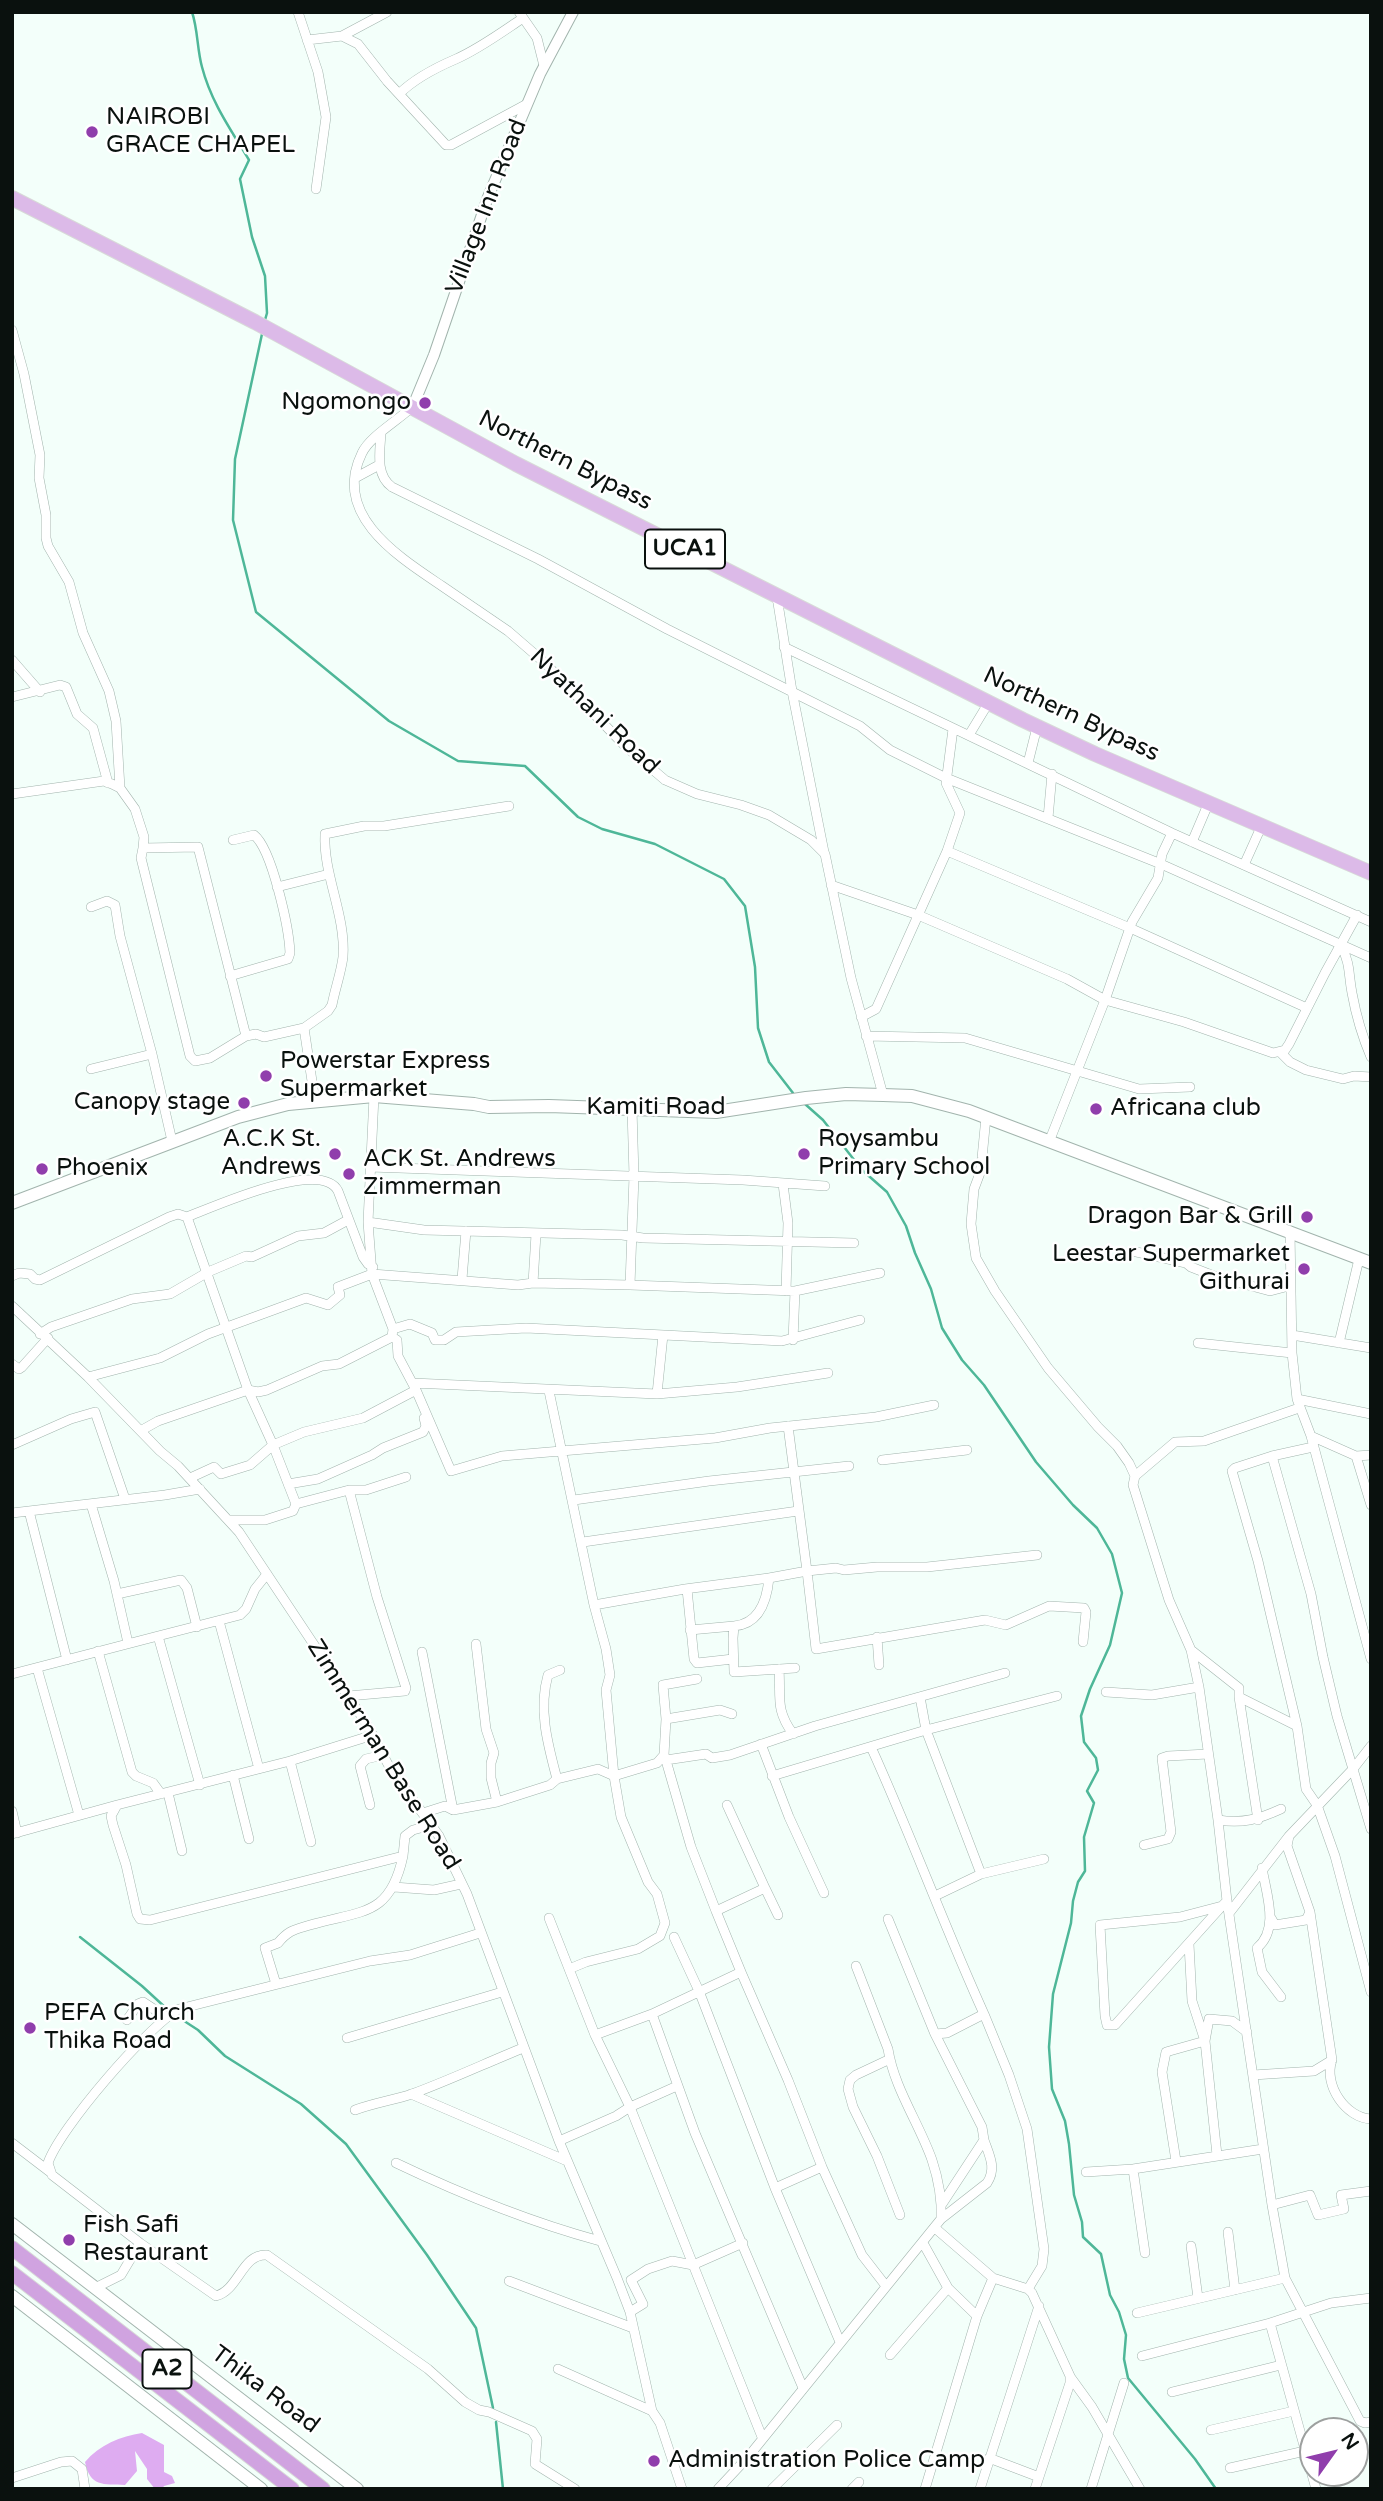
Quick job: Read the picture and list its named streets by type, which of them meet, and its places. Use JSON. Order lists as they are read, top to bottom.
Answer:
{
  "streets": {
    "highway": ["A2", "Thika Road"],
    "main road": ["Northern Bypass", "UCA1", "Kamiti Road"],
    "street": ["Village Inn Road", "Nyathani Road", "Zimmerman Base Road"]
  },
  "crossings": [
    ["Village Inn Road", "Northern Bypass"]
  ],
  "places": [
    "NAIROBI GRACE CHAPEL",
    "Ngomongo",
    "Powerstar Express Supermarket",
    "Canopy stage",
    "Africana club",
    "A.C.K St. Andrews",
    "Roysambu Primary School",
    "Phoenix",
    "ACK St. Andrews Zimmerman",
    "Dragon Bar & Grill",
    "Leestar Supermarket Githurai",
    "PEFA Church Thika Road",
    "Fish Safi Restaurant",
    "Administration Police Camp"
  ],
  "north": "top right"
}
